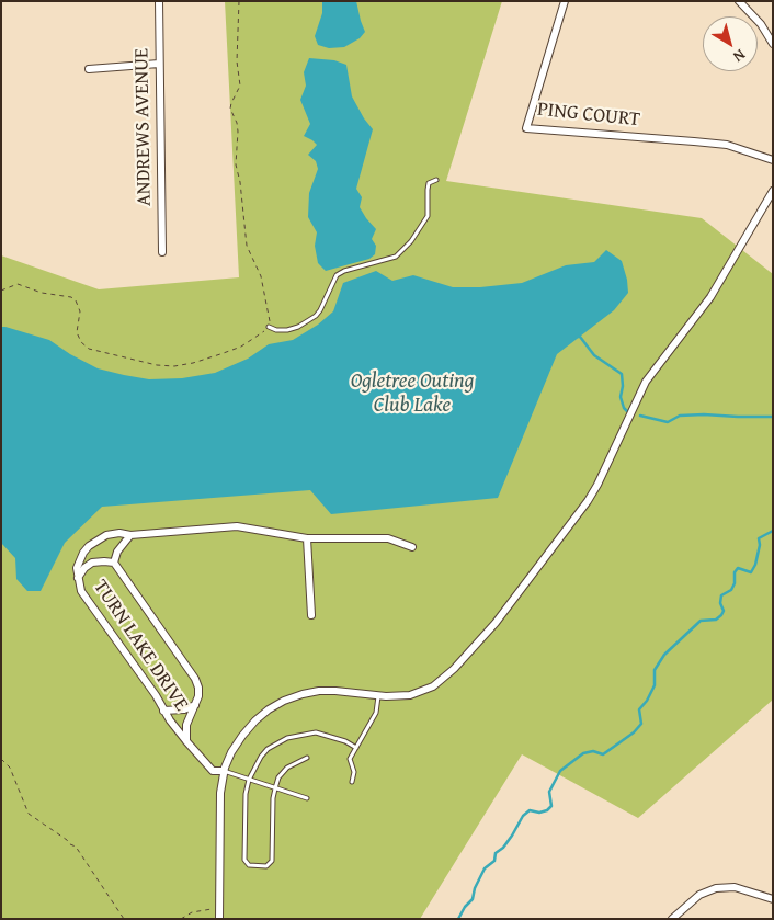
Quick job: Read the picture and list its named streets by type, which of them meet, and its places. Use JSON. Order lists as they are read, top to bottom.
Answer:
{
  "streets": {
    "street": ["PING COURT", "ANDREWS AVENUE", "TURN LAKE DRIVE"]
  },
  "water": ["Ogletree Outing Club Lake"],
  "north": "bottom right"
}
